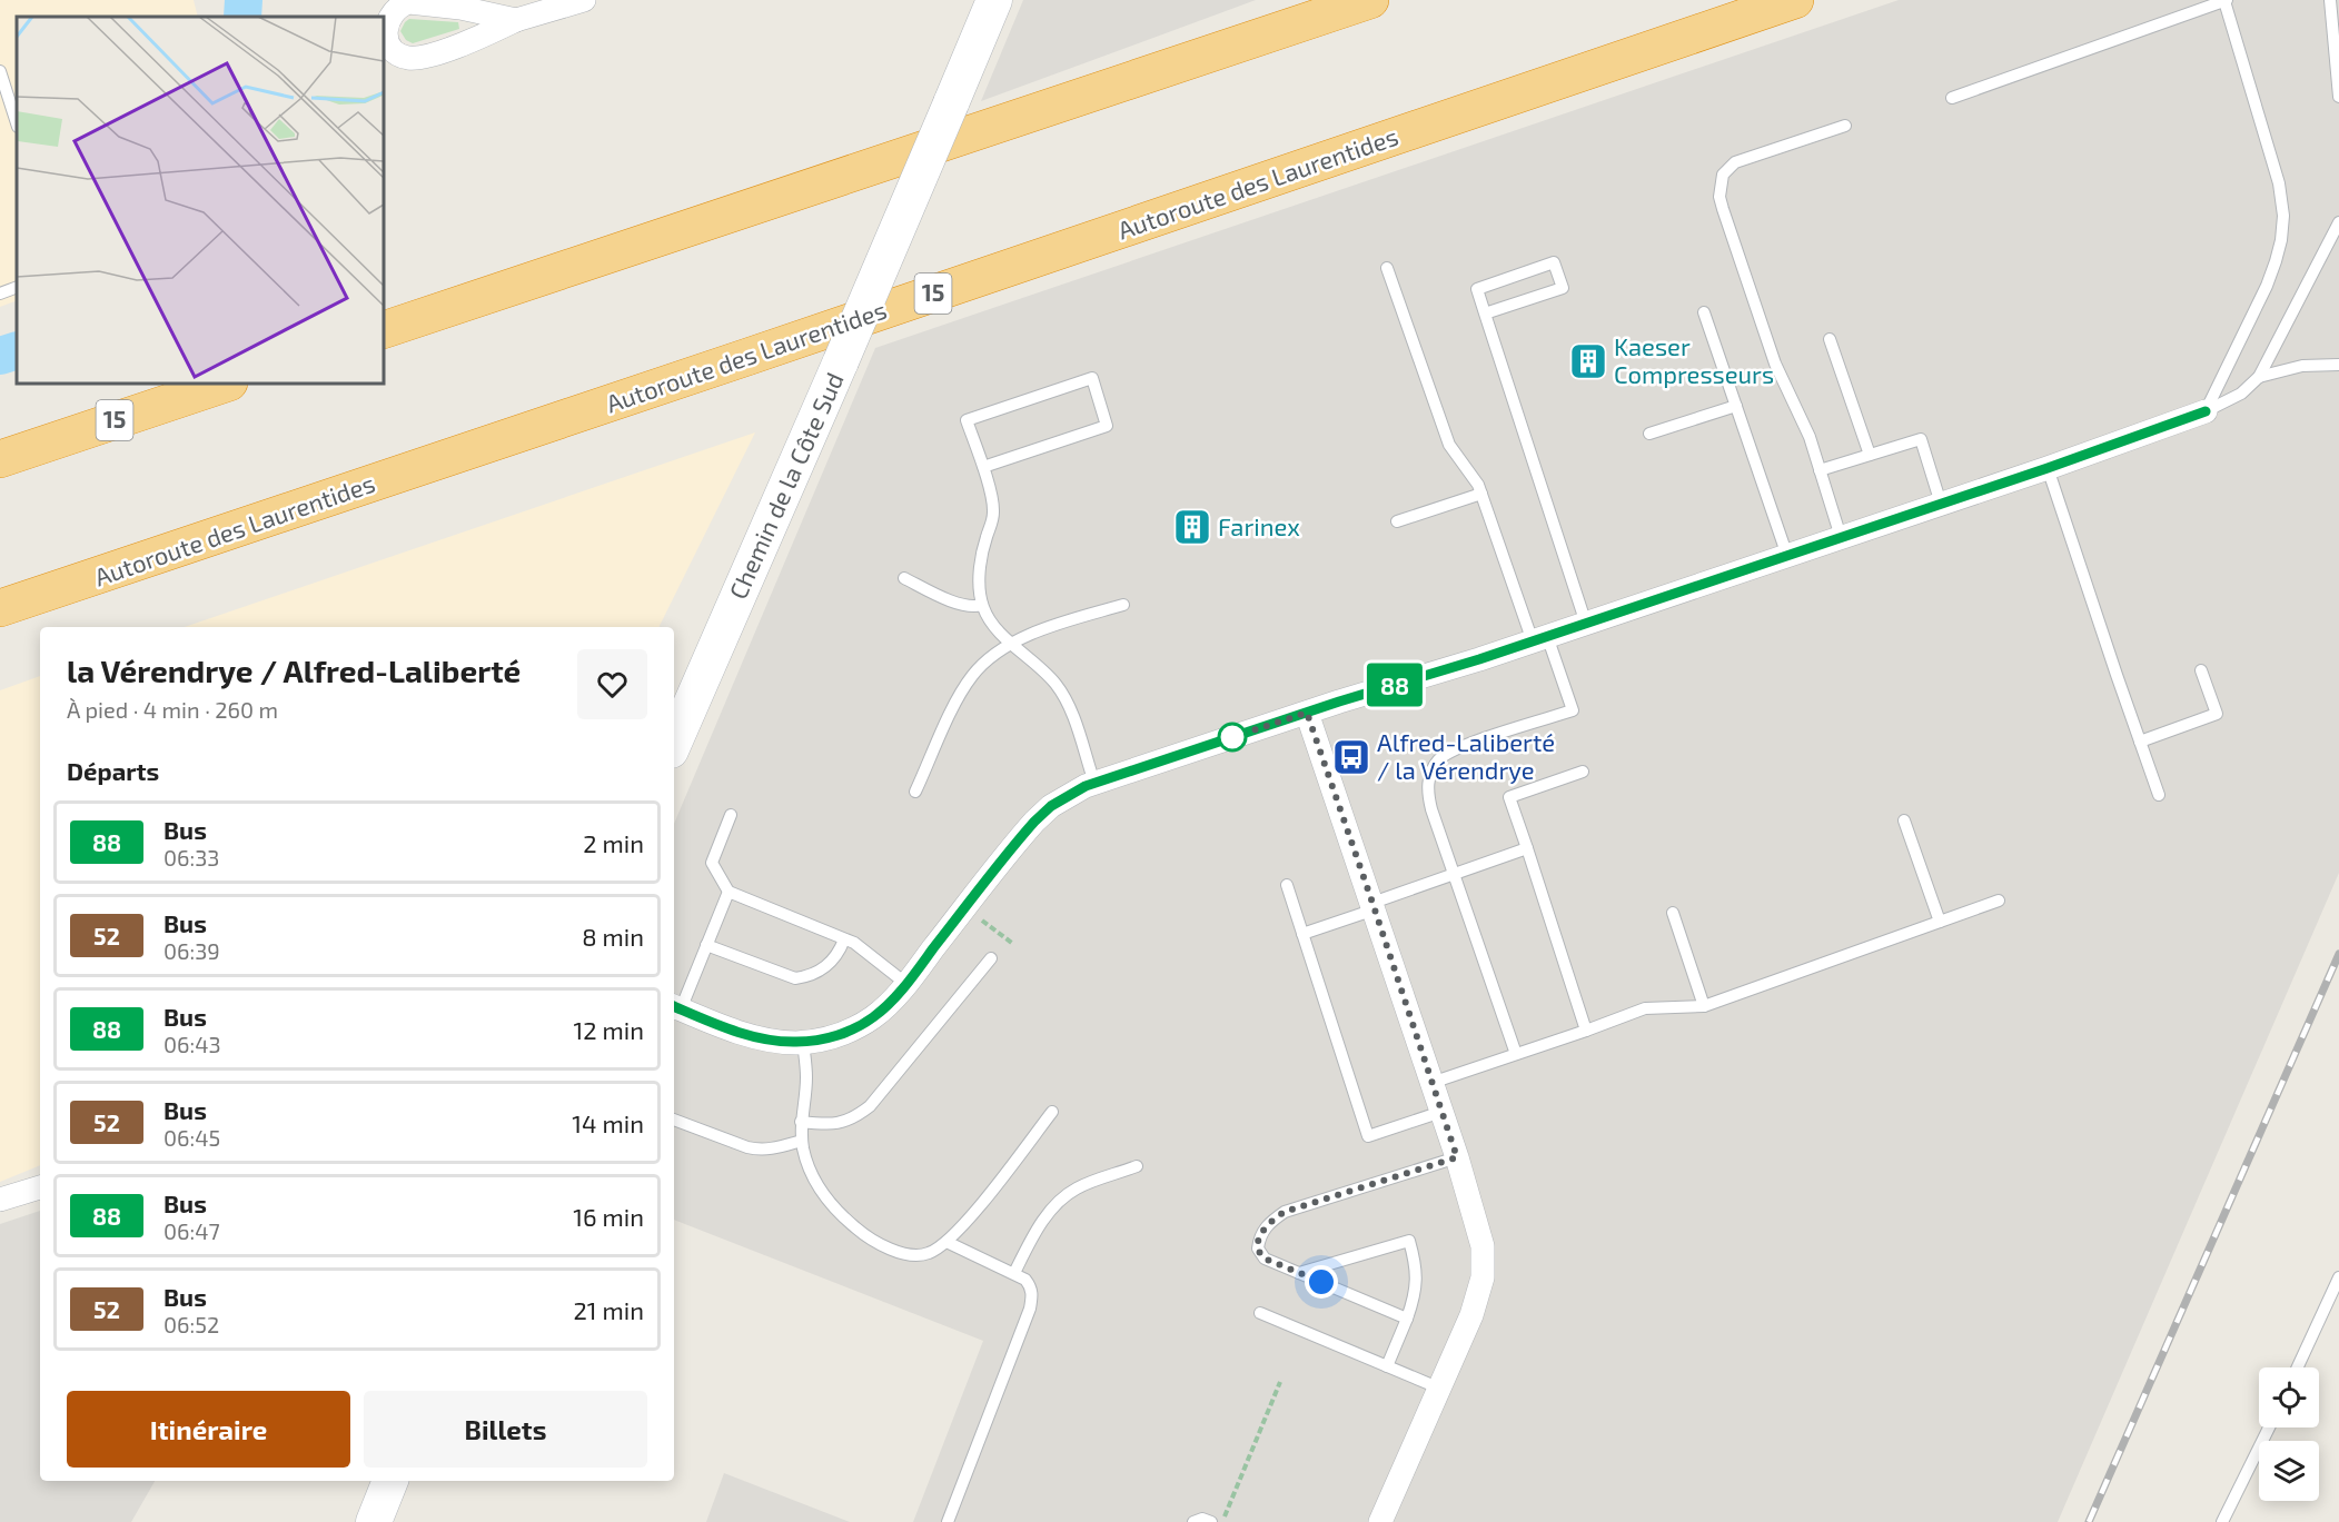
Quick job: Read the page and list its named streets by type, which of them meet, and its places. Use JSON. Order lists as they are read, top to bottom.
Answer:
{
  "streets": {
    "highway": ["Autoroute des Laurentides", "15"],
    "street": ["Chemin de la Côte Sud"]
  },
  "places": {
    "building": ["Kaeser Compresseurs", "Farinex"],
    "bus stop": ["Alfred-Laliberté / la Vérendrye"]
  },
  "lines": ["bus line 88"],
  "page": {
    "on_map": "88",
    "heading": [
      ["la Vérendrye / Alfred-Laliberté", "À pied · 4 min · 260 m"],
      "Départs"
    ],
    "list": [
      {
        "mark": "88",
        "name": "Bus",
        "note": "06:33",
        "value": "2 min"
      },
      {
        "mark": "52",
        "name": "Bus",
        "note": "06:39",
        "value": "8 min"
      },
      {
        "mark": "88",
        "name": "Bus",
        "note": "06:43",
        "value": "12 min"
      },
      {
        "mark": "52",
        "name": "Bus",
        "note": "06:45",
        "value": "14 min"
      },
      {
        "mark": "88",
        "name": "Bus",
        "note": "06:47",
        "value": "16 min"
      },
      {
        "mark": "52",
        "name": "Bus",
        "note": "06:52",
        "value": "21 min"
      }
    ],
    "buttons": ["Itinéraire", "Billets"]
  }
}
